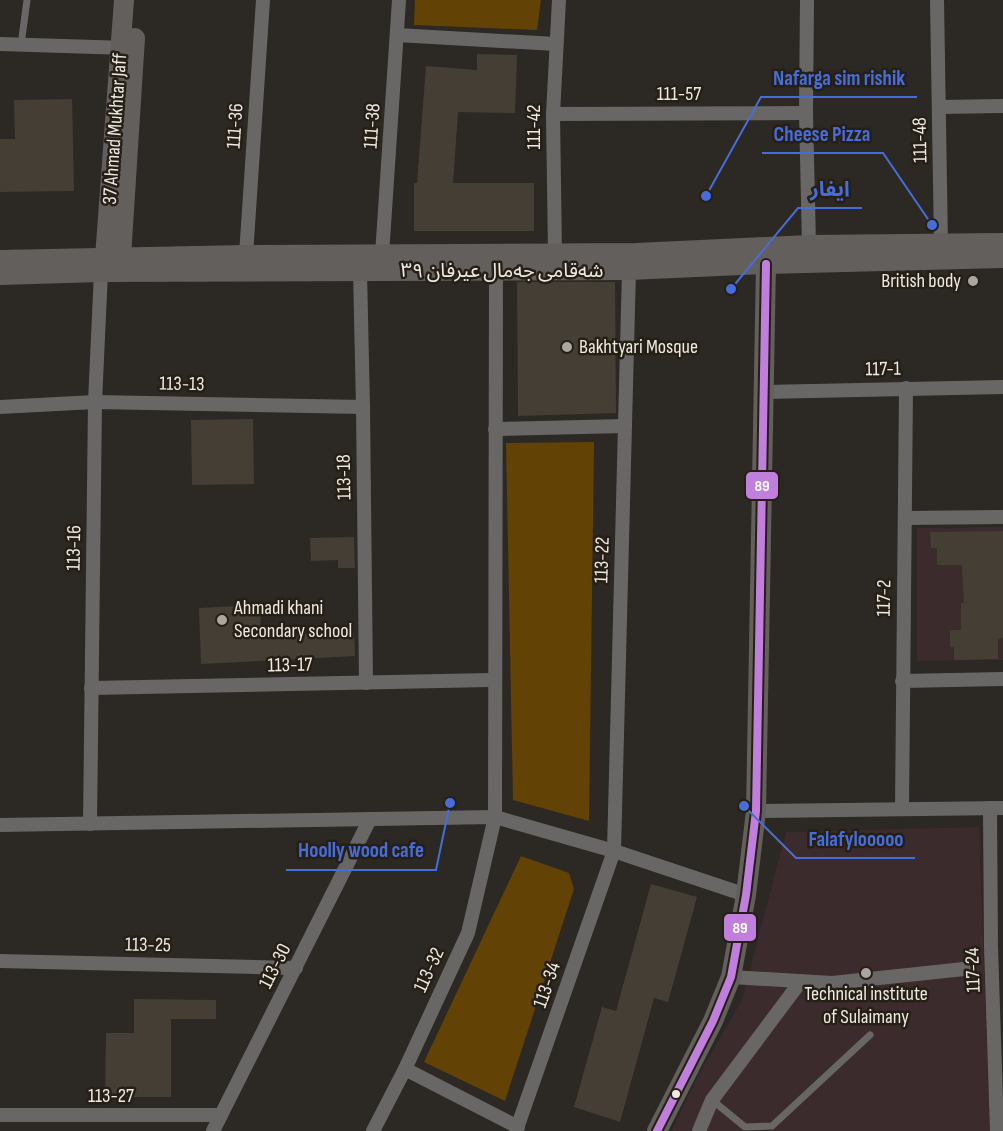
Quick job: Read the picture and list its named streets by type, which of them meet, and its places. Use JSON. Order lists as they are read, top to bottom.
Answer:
{
  "streets": {
    "main road": ["37 Ahmad Mukhtar Jaff", "شەقامی جەمال عیرفان ٣٩"],
    "street": [
      "111-57",
      "111-36",
      "111-38",
      "111-42",
      "111-48",
      "117-1",
      "113-13",
      "113-18",
      "113-16",
      "113-22",
      "117-2",
      "113-17",
      "113-25",
      "113-30",
      "113-32",
      "117-24",
      "113-34",
      "113-27"
    ]
  },
  "crossings": [
    ["111-57", "111-42"],
    ["111-36", "شەقامی جەمال عیرفان ٣٩"],
    ["111-38", "شەقامی جەمال عیرفان ٣٩"],
    ["111-42", "شەقامی جەمال عیرفان ٣٩"],
    ["37 Ahmad Mukhtar Jaff", "شەقامی جەمال عیرفان ٣٩"],
    ["37 Ahmad Mukhtar Jaff", "113-16"],
    ["111-48", "شەقامی جەمال عیرفان ٣٩"],
    ["شەقامی جەمال عیرفان ٣٩", "113-18"],
    ["شەقامی جەمال عیرفان ٣٩", "113-16"],
    ["شەقامی جەمال عیرفان ٣٩", "113-22"],
    ["شەقامی جەمال عیرفان ٣٩", "113-32"],
    ["117-1", "117-2"],
    ["113-13", "113-18"],
    ["113-13", "113-16"],
    ["113-18", "113-17"],
    ["113-16", "113-17"],
    ["113-22", "113-34"],
    ["113-25", "113-30"],
    ["113-30", "113-27"]
  ],
  "places": [
    "Nafarga sim rishik",
    "Cheese Pizza",
    "British body",
    "ايفار",
    "Bakhtyari Mosque",
    "Ahmadi khani Secondary school",
    "Hoolly wood cafe",
    "Falafylooooo",
    "Technical institute of Sulaimany"
  ],
  "lines": ["transit line 89"]
}
